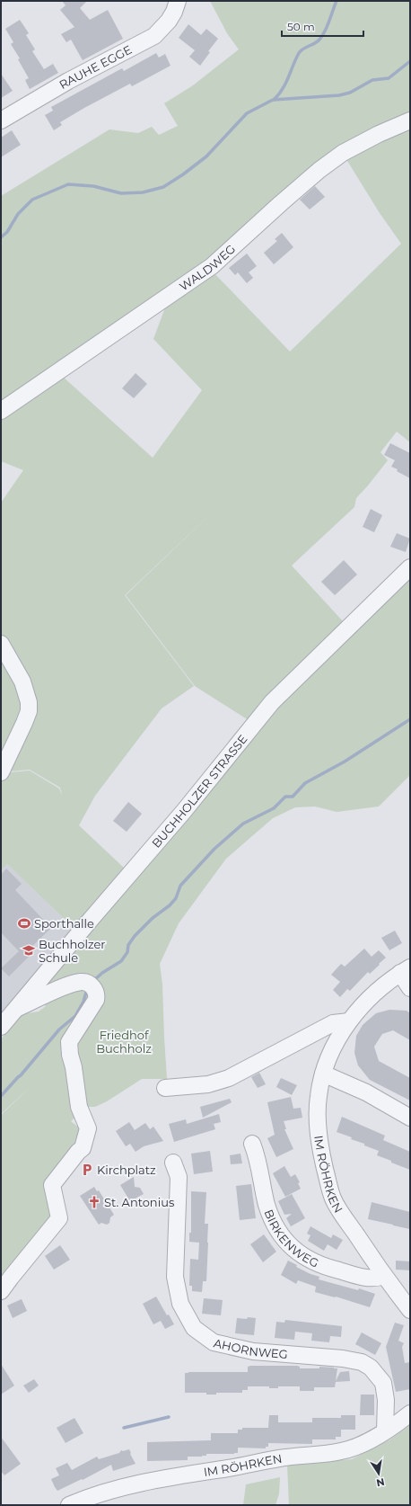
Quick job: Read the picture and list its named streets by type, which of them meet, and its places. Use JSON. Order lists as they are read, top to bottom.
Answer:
{
  "streets": {
    "street": [
      "RAUHE EGGE",
      "WALDWEG",
      "BUCHHOLZER STRASSE",
      "IM RÖHRKEN",
      "BIRKENWEG",
      "AHORNWEG"
    ]
  },
  "crossings": [
    ["IM RÖHRKEN", "BIRKENWEG"],
    ["IM RÖHRKEN", "AHORNWEG"]
  ],
  "parks": ["Friedhof Buchholz"],
  "places": {
    "sports": ["Sporthalle"],
    "school or university": ["Buchholzer Schule"],
    "parking": ["Kirchplatz"],
    "church": ["St. Antonius"]
  },
  "scale_bar": "50 m",
  "north": "bottom"
}
